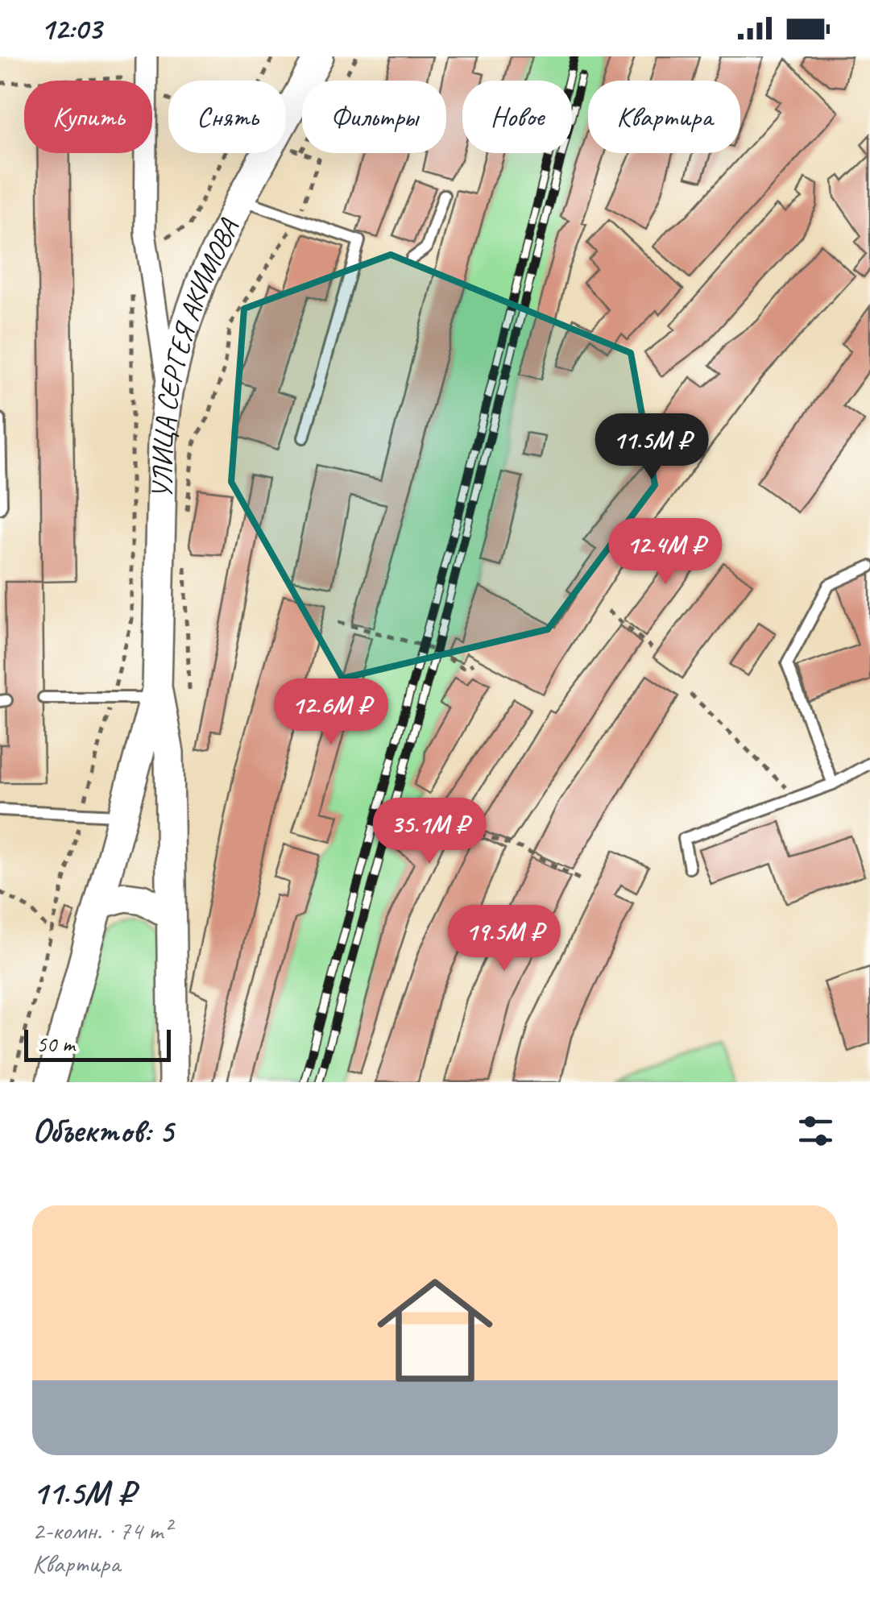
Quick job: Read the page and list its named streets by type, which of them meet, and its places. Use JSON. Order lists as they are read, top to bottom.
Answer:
{
  "streets": {
    "main road": ["УЛИЦА СЕРГЕЯ АКИМОВА"]
  },
  "scale_bar": "50 m",
  "page": {
    "status": "12:03",
    "chip": [
      "Купить",
      "Снять",
      "Фильтры",
      "Новое",
      "Квартира"
    ],
    "price": [
      "11.5M ₽",
      "12.4M ₽",
      "12.6M ₽",
      "35.1M ₽",
      "19.5M ₽"
    ],
    "scale": "50 m",
    "heading": "Объектов: 5",
    "list": [
      {
        "name": "11.5M ₽",
        "note": "2-комн. · 74 m² · Квартира"
      }
    ]
  }
}
